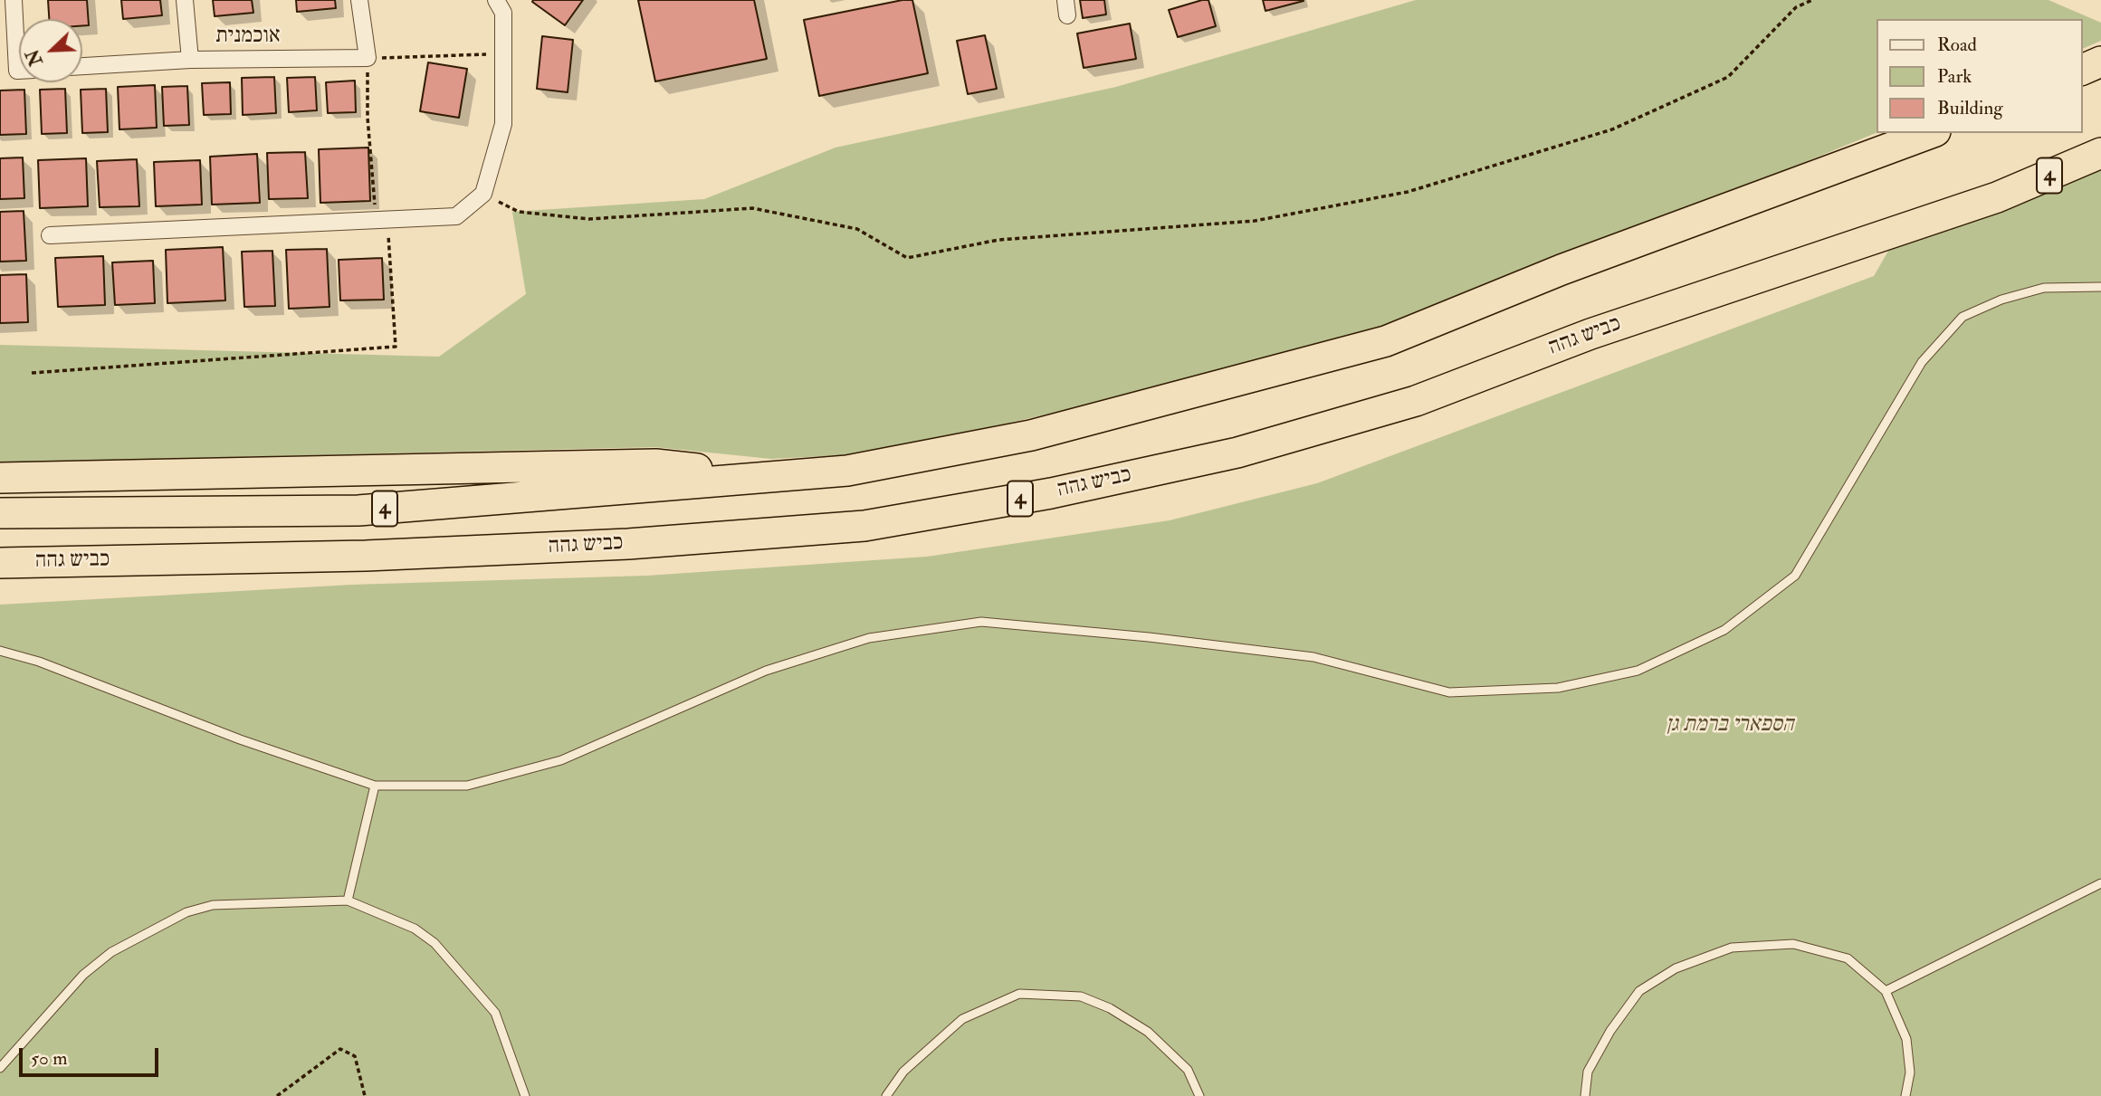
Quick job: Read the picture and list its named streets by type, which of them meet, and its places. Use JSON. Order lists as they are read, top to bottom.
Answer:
{
  "streets": {
    "highway": ["4", "כביש גהה"],
    "street": ["אוכמנית"]
  },
  "parks": ["הספארי ברמת גן"],
  "legend": ["Road", "Park", "Building"],
  "scale_bar": "50 m",
  "north": "bottom left"
}
